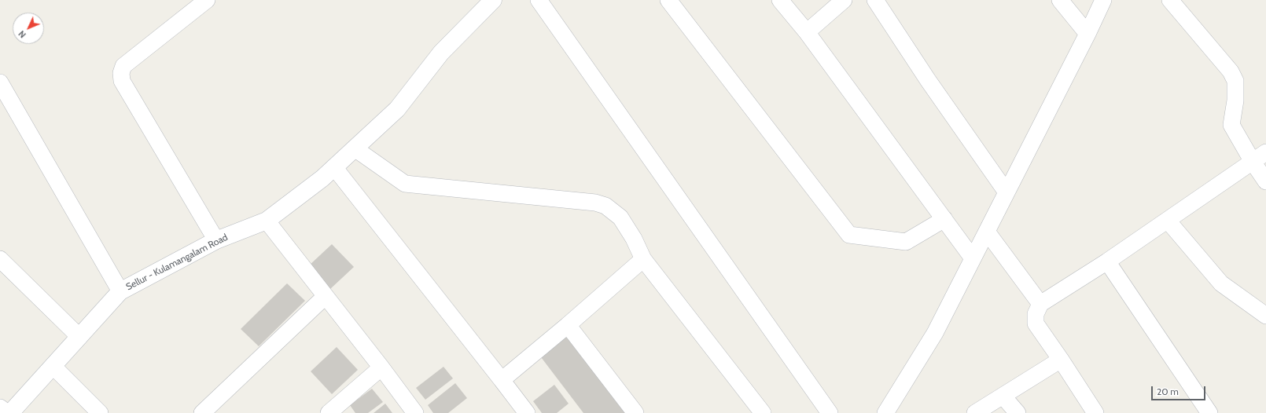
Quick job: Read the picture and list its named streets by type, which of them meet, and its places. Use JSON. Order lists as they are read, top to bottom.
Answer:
{
  "streets": {
    "main road": ["Sellur - Kulamangalam Road"]
  },
  "scale_bar": "20 m",
  "north": "bottom left"
}
